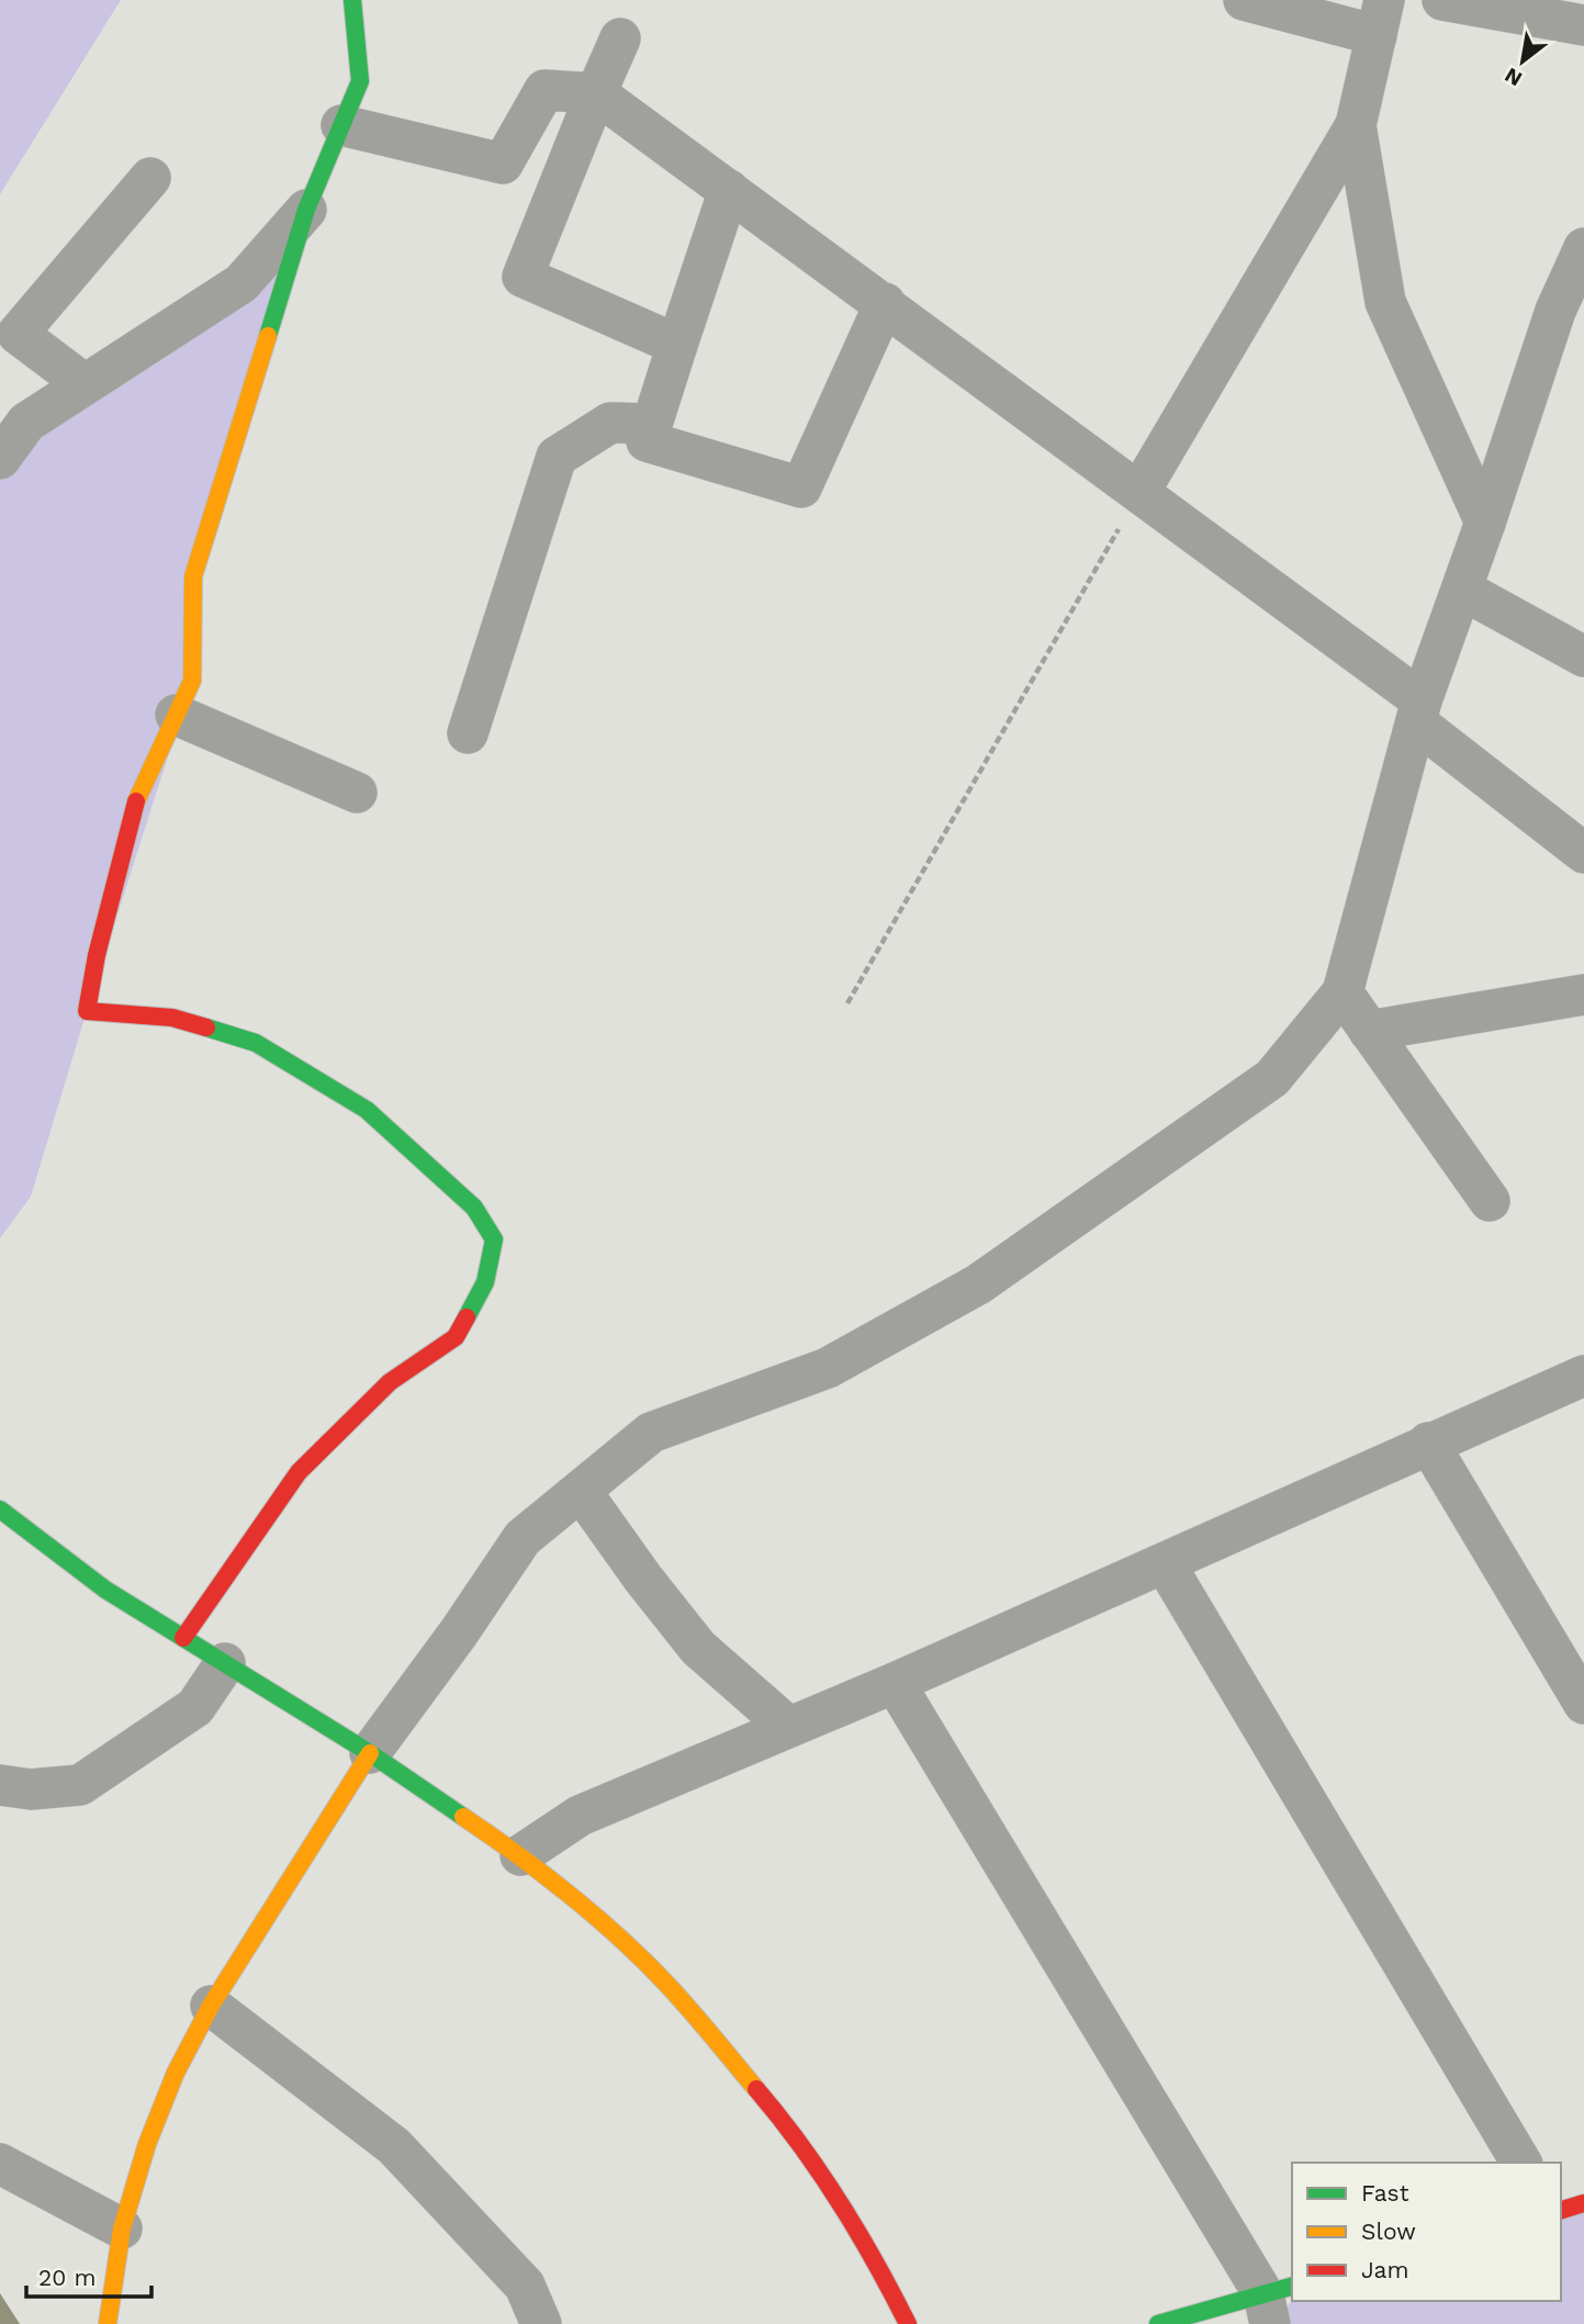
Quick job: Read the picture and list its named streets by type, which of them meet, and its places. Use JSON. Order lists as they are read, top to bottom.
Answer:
{
  "legend": ["Fast", "Slow", "Jam"],
  "scale_bar": "20 m",
  "north": "bottom left"
}
